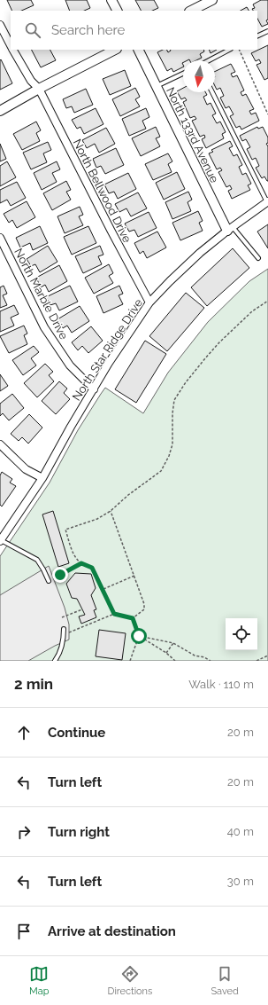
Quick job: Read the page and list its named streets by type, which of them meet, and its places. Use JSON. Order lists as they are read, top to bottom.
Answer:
{
  "streets": {
    "street": [
      "North 133rd Avenue",
      "North Bellwood Drive",
      "North Marble Drive",
      "North Star Ridge Drive"
    ]
  },
  "crossings": [
    ["North 133rd Avenue", "North Star Ridge Drive"],
    ["North Bellwood Drive", "North Star Ridge Drive"],
    ["North Marble Drive", "North Star Ridge Drive"]
  ],
  "north": "bottom",
  "page": {
    "search": "Search here",
    "heading": ["2 min", "Walk · 110 m"],
    "list": [
      ["Continue", "20 m"],
      ["Turn left", "20 m"],
      ["Turn right", "40 m"],
      ["Turn left", "30 m"],
      "Arrive at destination"
    ],
    "nav": ["Map", "Directions", "Saved"]
  }
}
